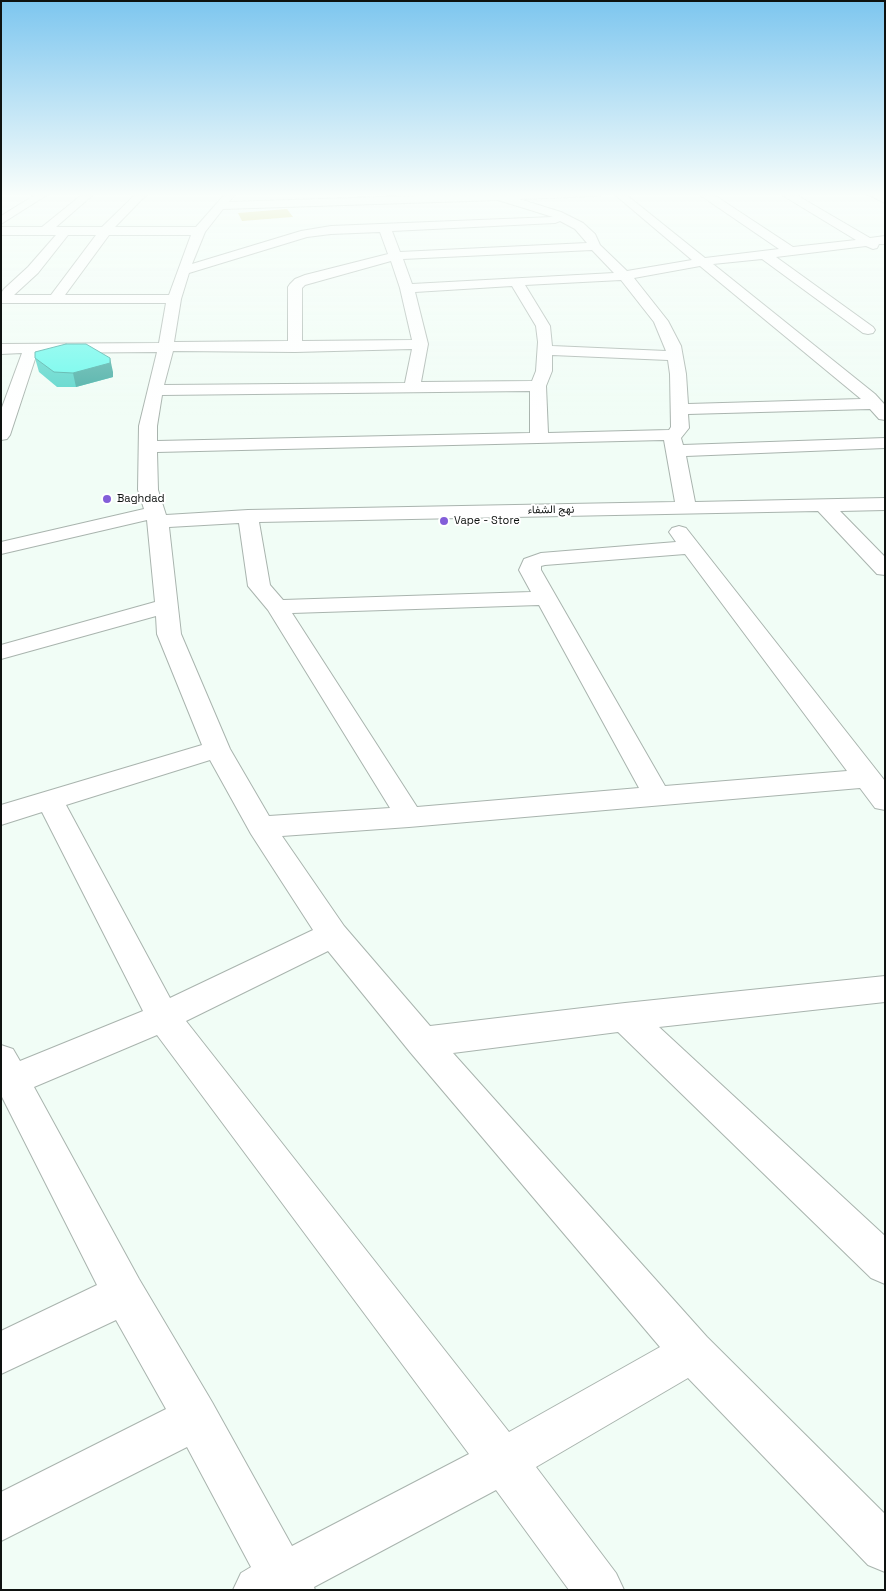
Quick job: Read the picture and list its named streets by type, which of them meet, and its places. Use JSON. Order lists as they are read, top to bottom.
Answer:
{
  "streets": {
    "street": ["نهج الشفاء"]
  },
  "places": ["Baghdad", "Vape - Store"]
}
